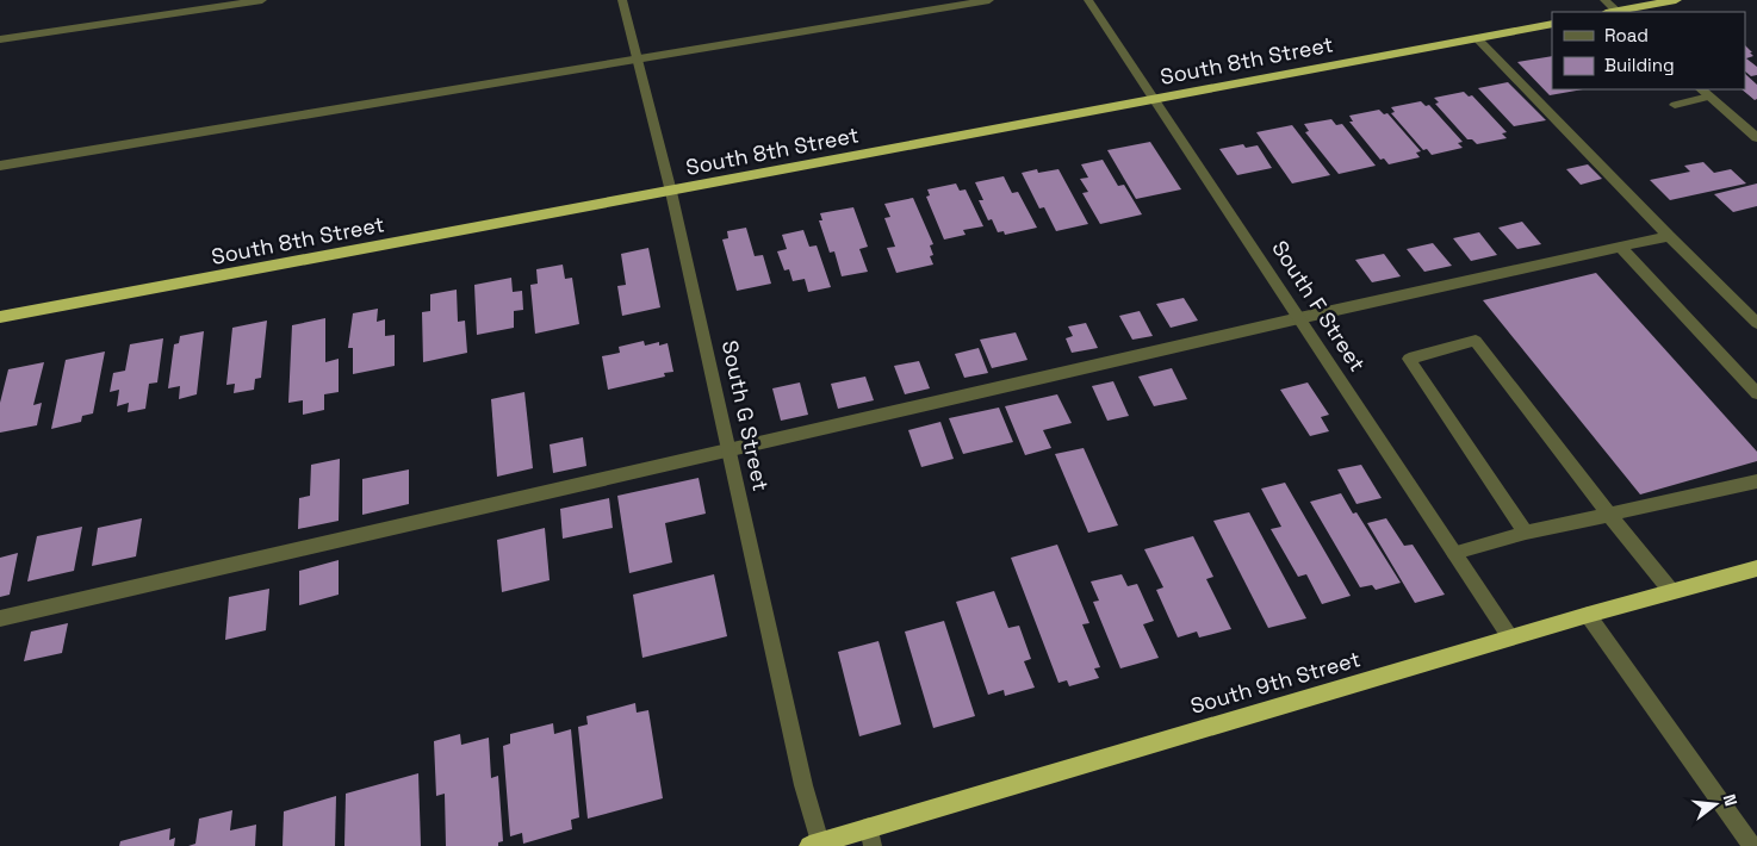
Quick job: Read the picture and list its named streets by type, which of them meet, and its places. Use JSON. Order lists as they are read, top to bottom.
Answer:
{
  "streets": {
    "highway": ["South 8th Street", "South 9th Street"],
    "street": ["South F Street", "South G Street"]
  },
  "crossings": [
    ["South 8th Street", "South F Street"],
    ["South 8th Street", "South G Street"],
    ["South F Street", "South 9th Street"],
    ["South G Street", "South 9th Street"]
  ],
  "legend": ["Road", "Building"],
  "north": "right"
}
